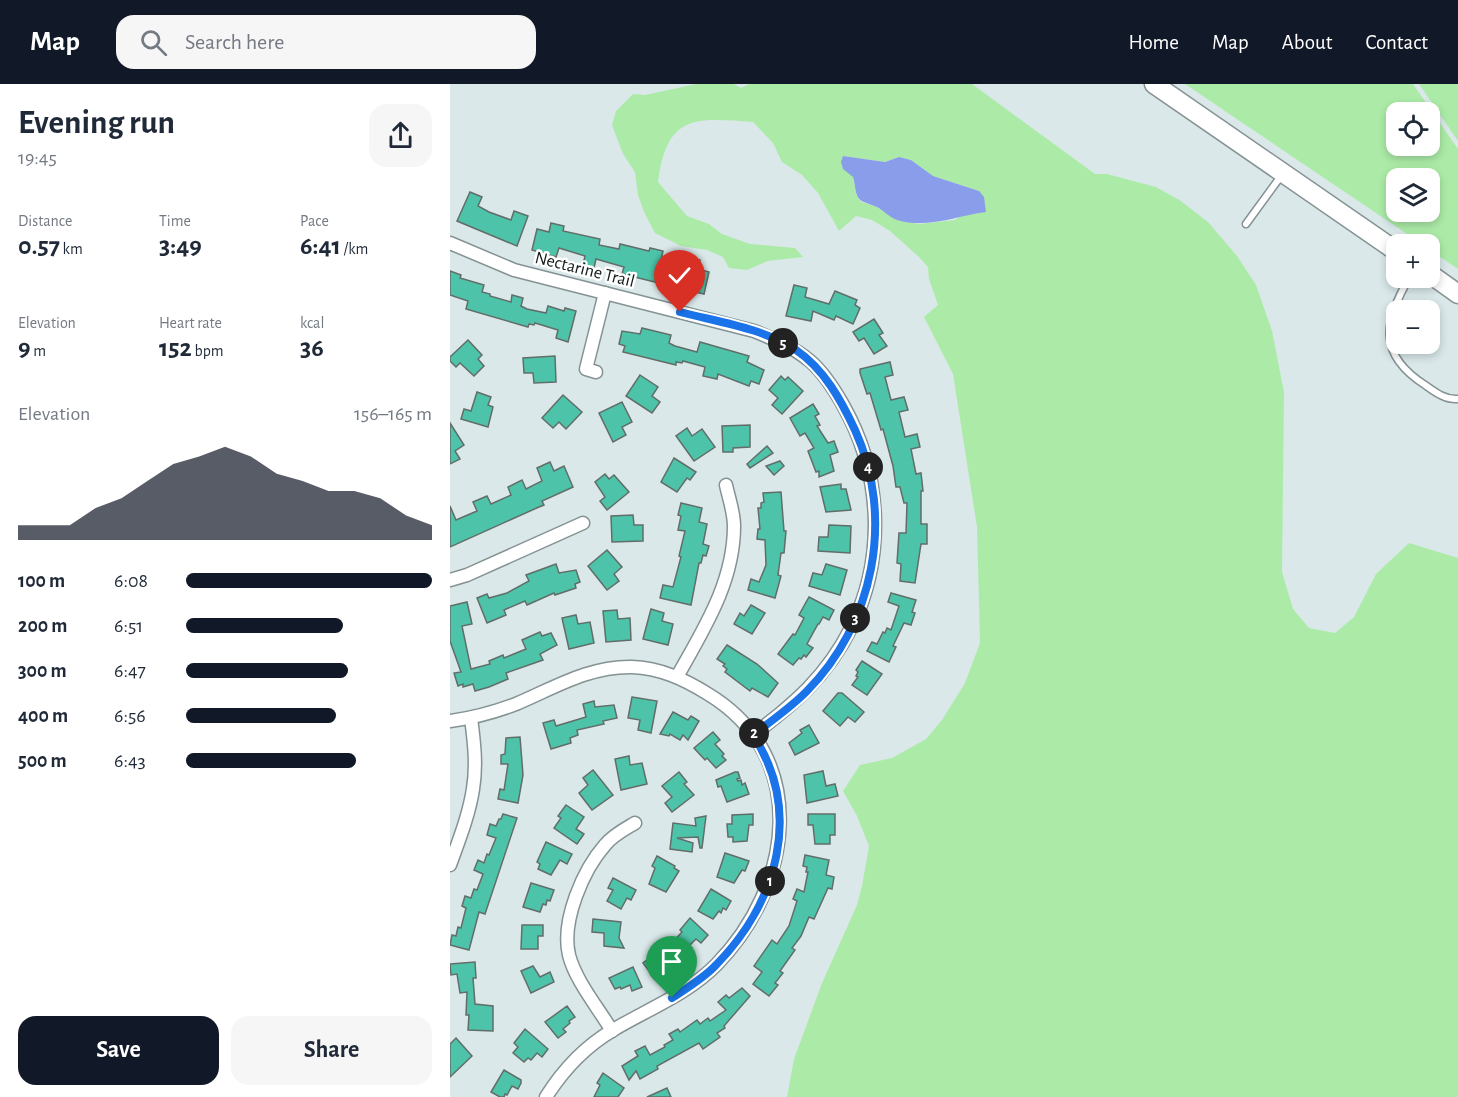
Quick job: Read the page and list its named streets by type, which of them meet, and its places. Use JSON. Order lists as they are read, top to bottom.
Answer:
{
  "streets": {
    "street": ["Nectarine Trail"]
  },
  "page": {
    "header": "Map",
    "search": "Search here",
    "nav": [
      "Home",
      "Map",
      "About",
      "Contact"
    ],
    "heading": ["Evening run", "19:45"],
    "map_buttons": ["+", "−"],
    "stats": [
      ["Distance", "0.57 km"],
      ["Time", "3:49"],
      ["Pace", "6:41 /km"],
      ["Elevation", "9 m"],
      ["Heart rate", "152 bpm"],
      ["kcal", "36"]
    ],
    "pins": [
      "5",
      "4",
      "3",
      "2",
      "1"
    ],
    "chart": ["Elevation", "156–165 m"],
    "list": [
      {
        "name": "100 m",
        "note": "6:08"
      },
      {
        "name": "200 m",
        "note": "6:51"
      },
      {
        "name": "300 m",
        "note": "6:47"
      },
      {
        "name": "400 m",
        "note": "6:56"
      },
      {
        "name": "500 m",
        "note": "6:43"
      }
    ],
    "buttons": ["Save", "Share"]
  }
}
